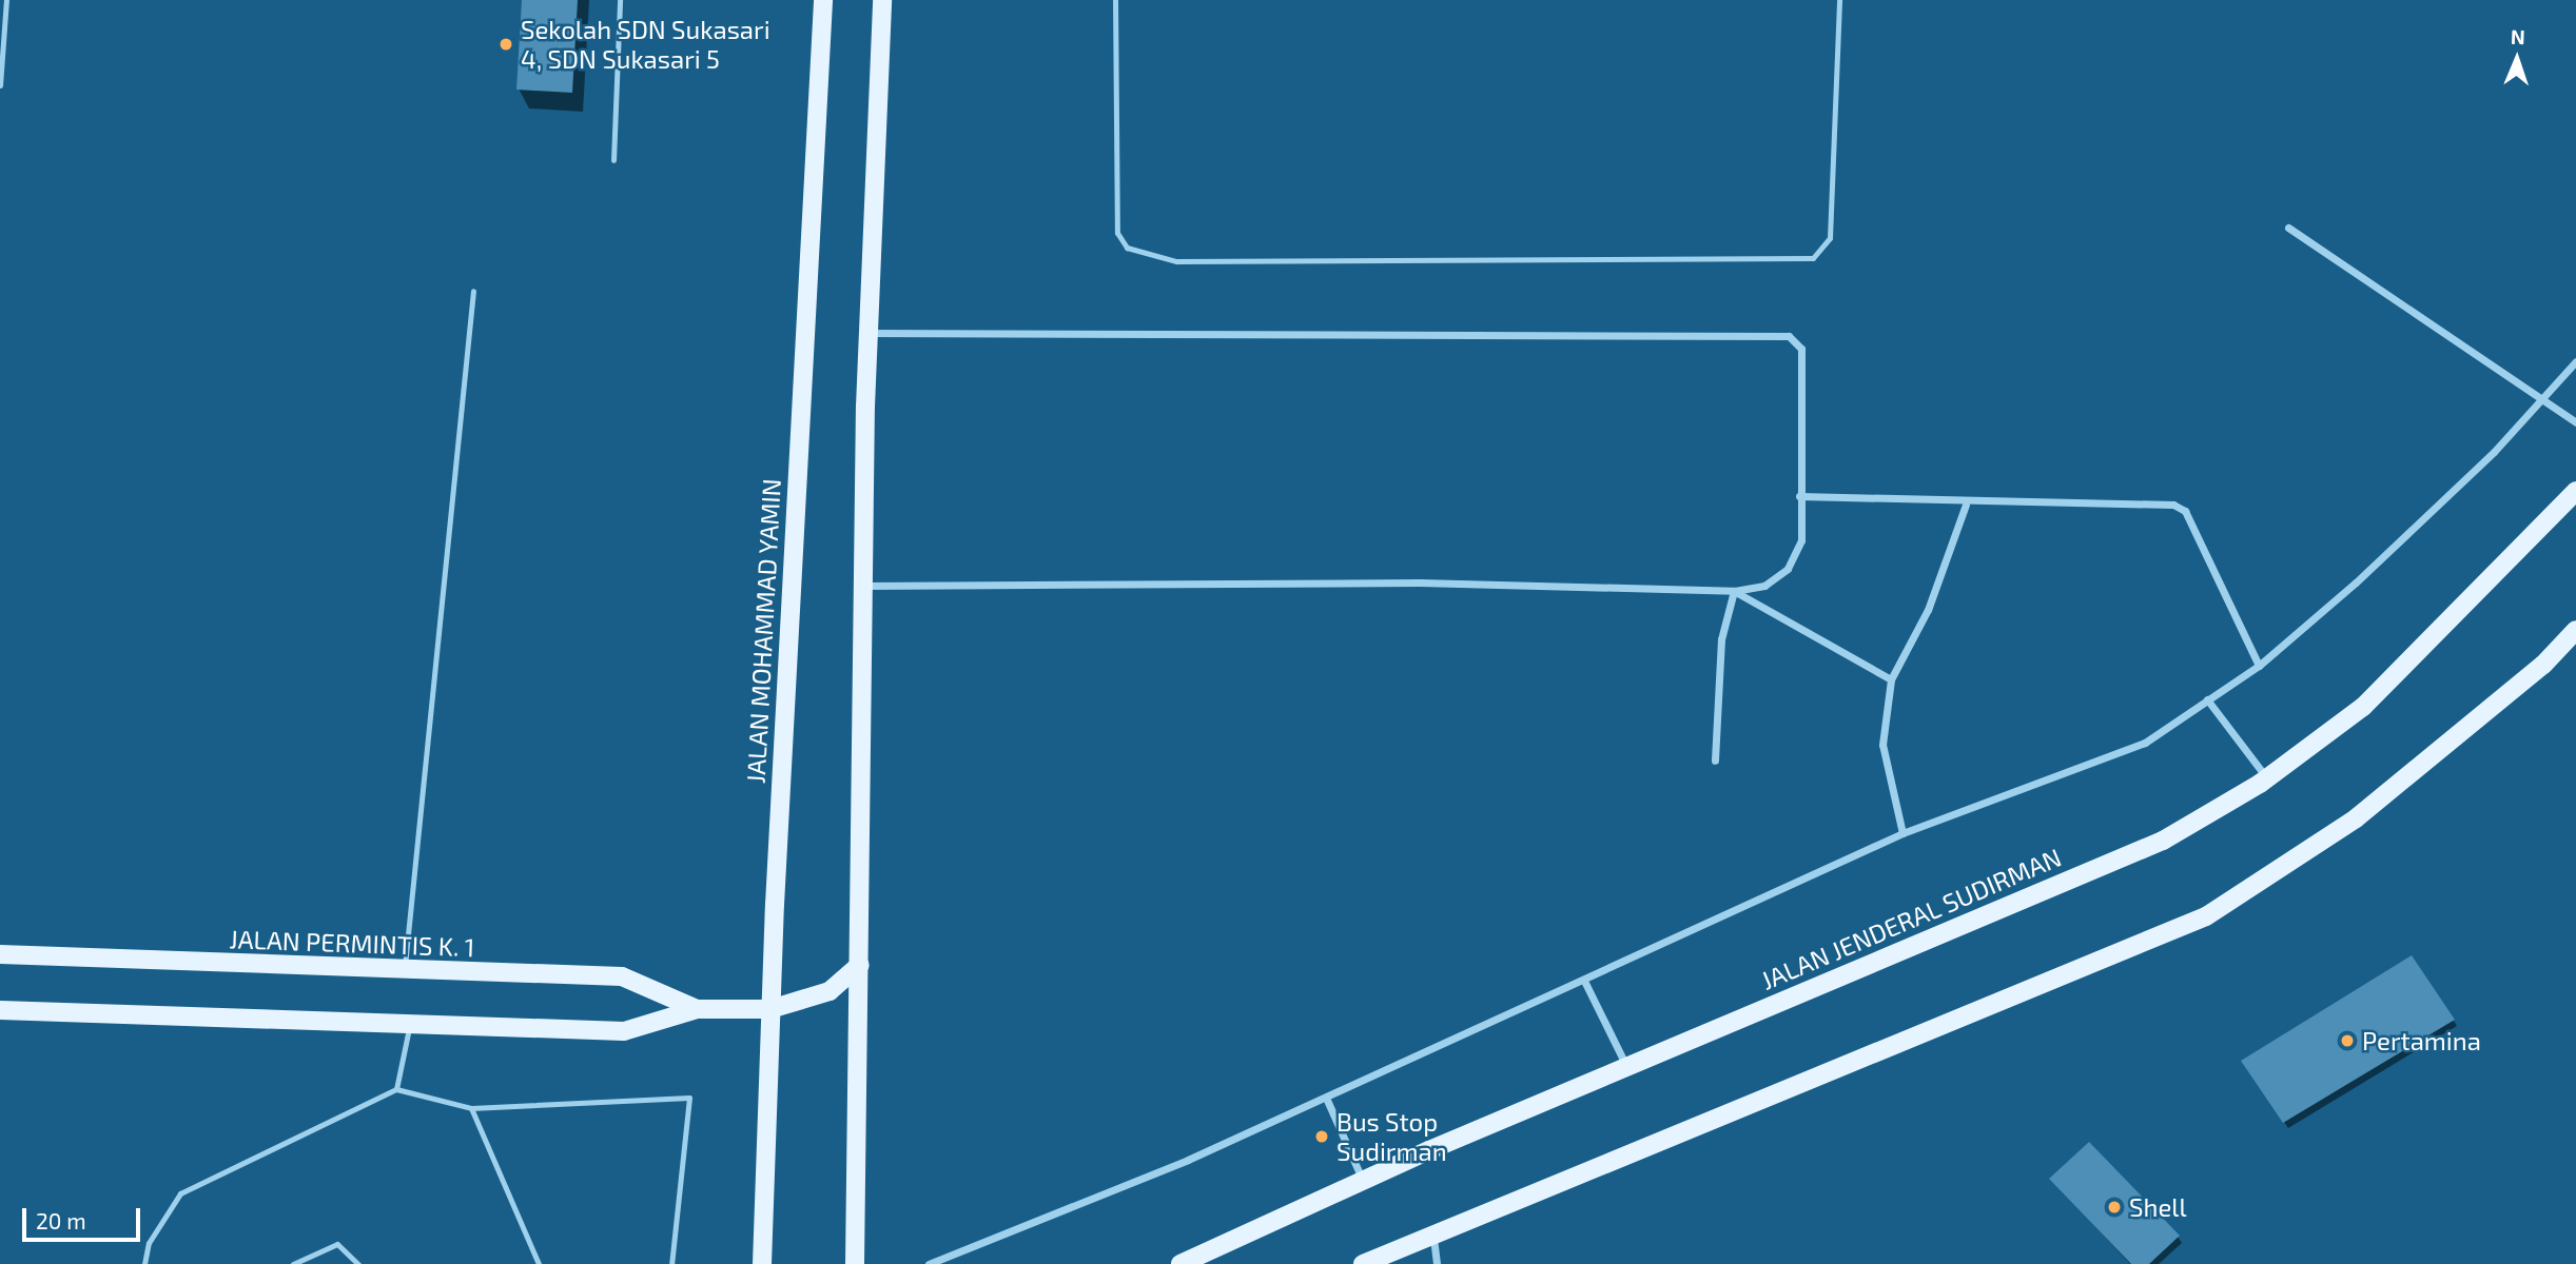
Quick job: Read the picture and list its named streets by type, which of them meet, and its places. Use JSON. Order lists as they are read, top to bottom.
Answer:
{
  "streets": {
    "main road": ["JALAN MOHAMMAD YAMIN", "JALAN JENDERAL SUDIRMAN", "JALAN PERMINTIS K. 1"]
  },
  "crossings": [
    ["JALAN MOHAMMAD YAMIN", "JALAN PERMINTIS K. 1"]
  ],
  "places": [
    "Sekolah SDN Sukasari 4, SDN Sukasari 5",
    "Pertamina",
    "Bus Stop Sudirman",
    "Shell"
  ],
  "scale_bar": "20 m",
  "north": "top"
}
